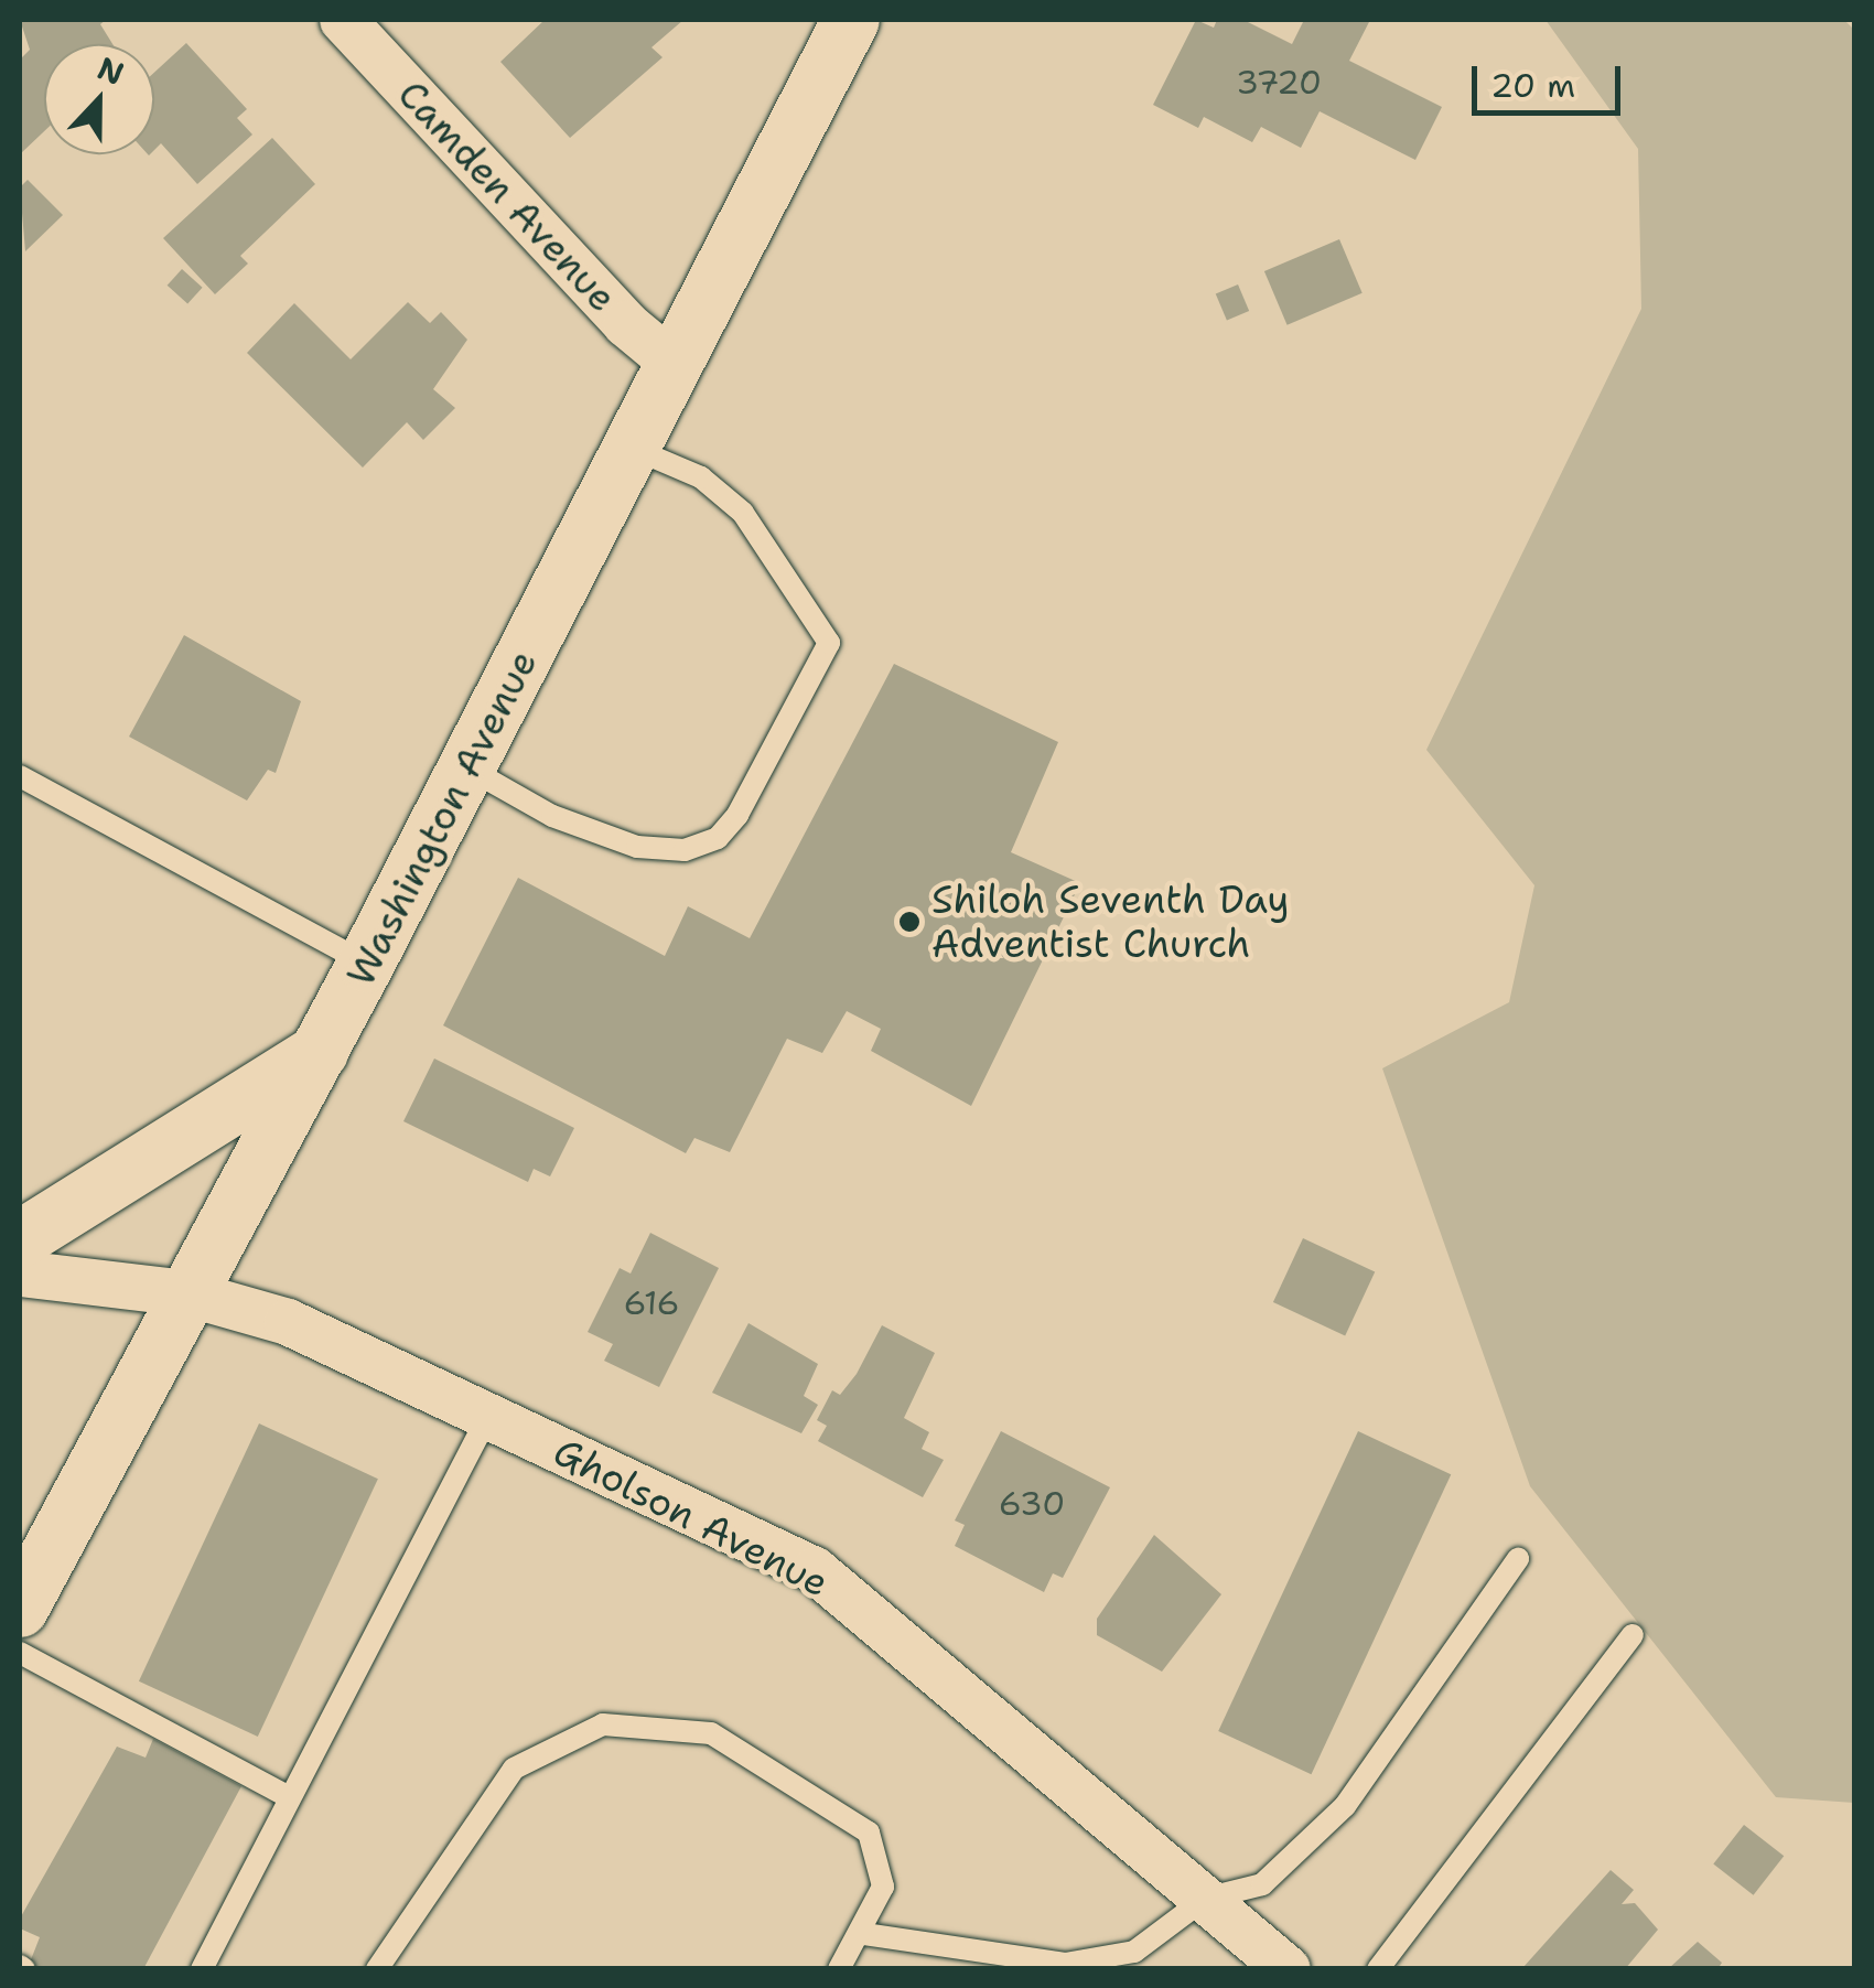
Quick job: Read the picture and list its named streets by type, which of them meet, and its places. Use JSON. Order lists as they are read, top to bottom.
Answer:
{
  "streets": {
    "street": ["Camden Avenue", "Washington Avenue", "Gholson Avenue"]
  },
  "crossings": [
    ["Camden Avenue", "Washington Avenue"],
    ["Washington Avenue", "Gholson Avenue"]
  ],
  "places": ["Shiloh Seventh Day Adventist Church"],
  "house_numbers": ["3720", "616", "630"],
  "scale_bar": "20 m",
  "north": "top"
}
